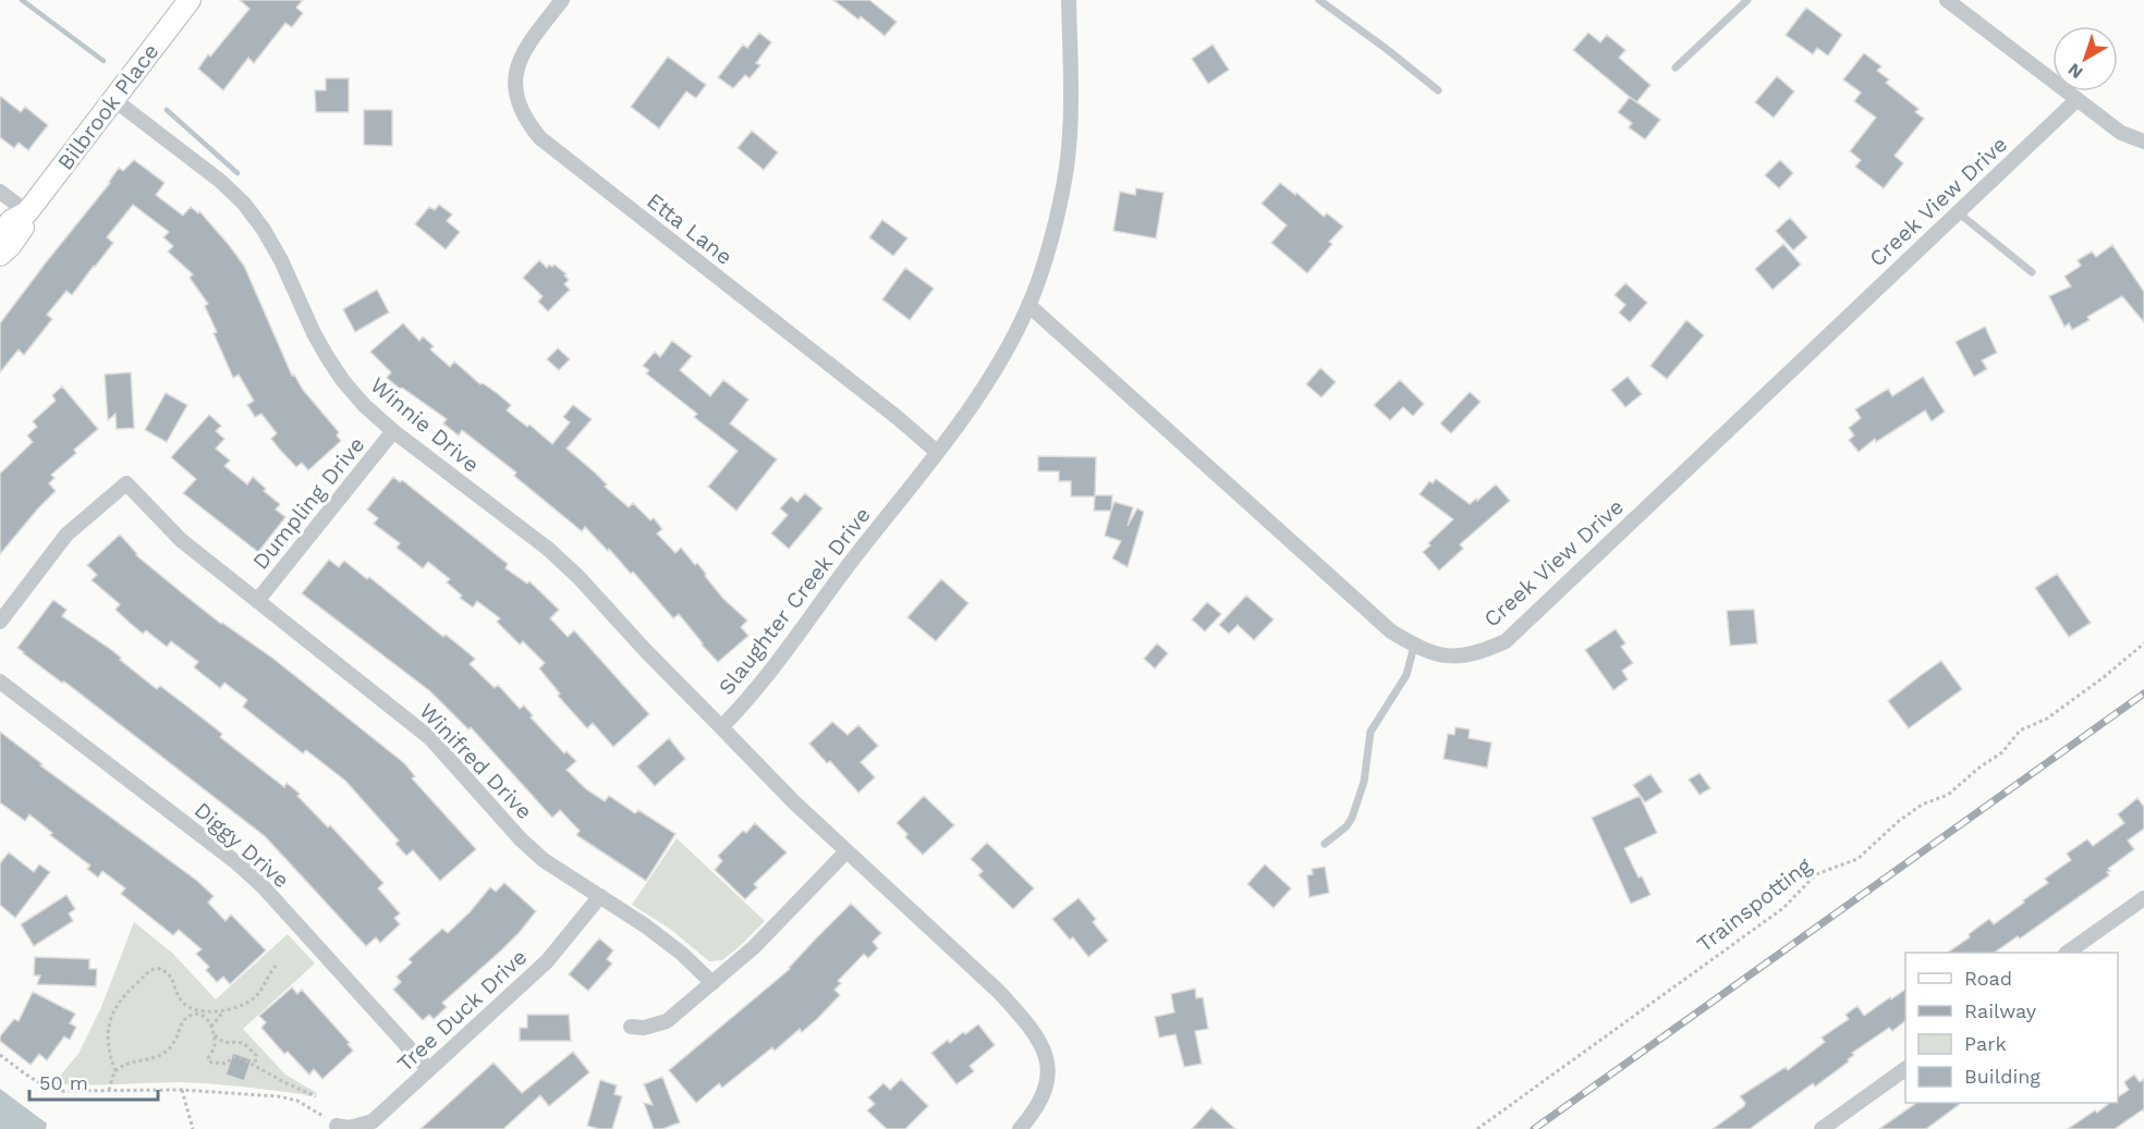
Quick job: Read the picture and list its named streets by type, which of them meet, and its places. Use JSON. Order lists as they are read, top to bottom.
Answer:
{
  "streets": {
    "street": [
      "Bilbrook Place",
      "Creek View Drive",
      "Etta Lane",
      "Winnie Drive",
      "Dumpling Drive",
      "Slaughter Creek Drive",
      "Winifred Drive",
      "Diggy Drive",
      "Tree Duck Drive"
    ],
    "path": ["Trainspotting"]
  },
  "crossings": [
    ["Bilbrook Place", "Winnie Drive"],
    ["Creek View Drive", "Slaughter Creek Drive"],
    ["Etta Lane", "Slaughter Creek Drive"],
    ["Winnie Drive", "Dumpling Drive"],
    ["Winnie Drive", "Slaughter Creek Drive"],
    ["Dumpling Drive", "Winifred Drive"],
    ["Winifred Drive", "Tree Duck Drive"],
    ["Diggy Drive", "Tree Duck Drive"]
  ],
  "legend": [
    "Road",
    "Railway",
    "Park",
    "Building"
  ],
  "scale_bar": "50 m",
  "north": "bottom left"
}
